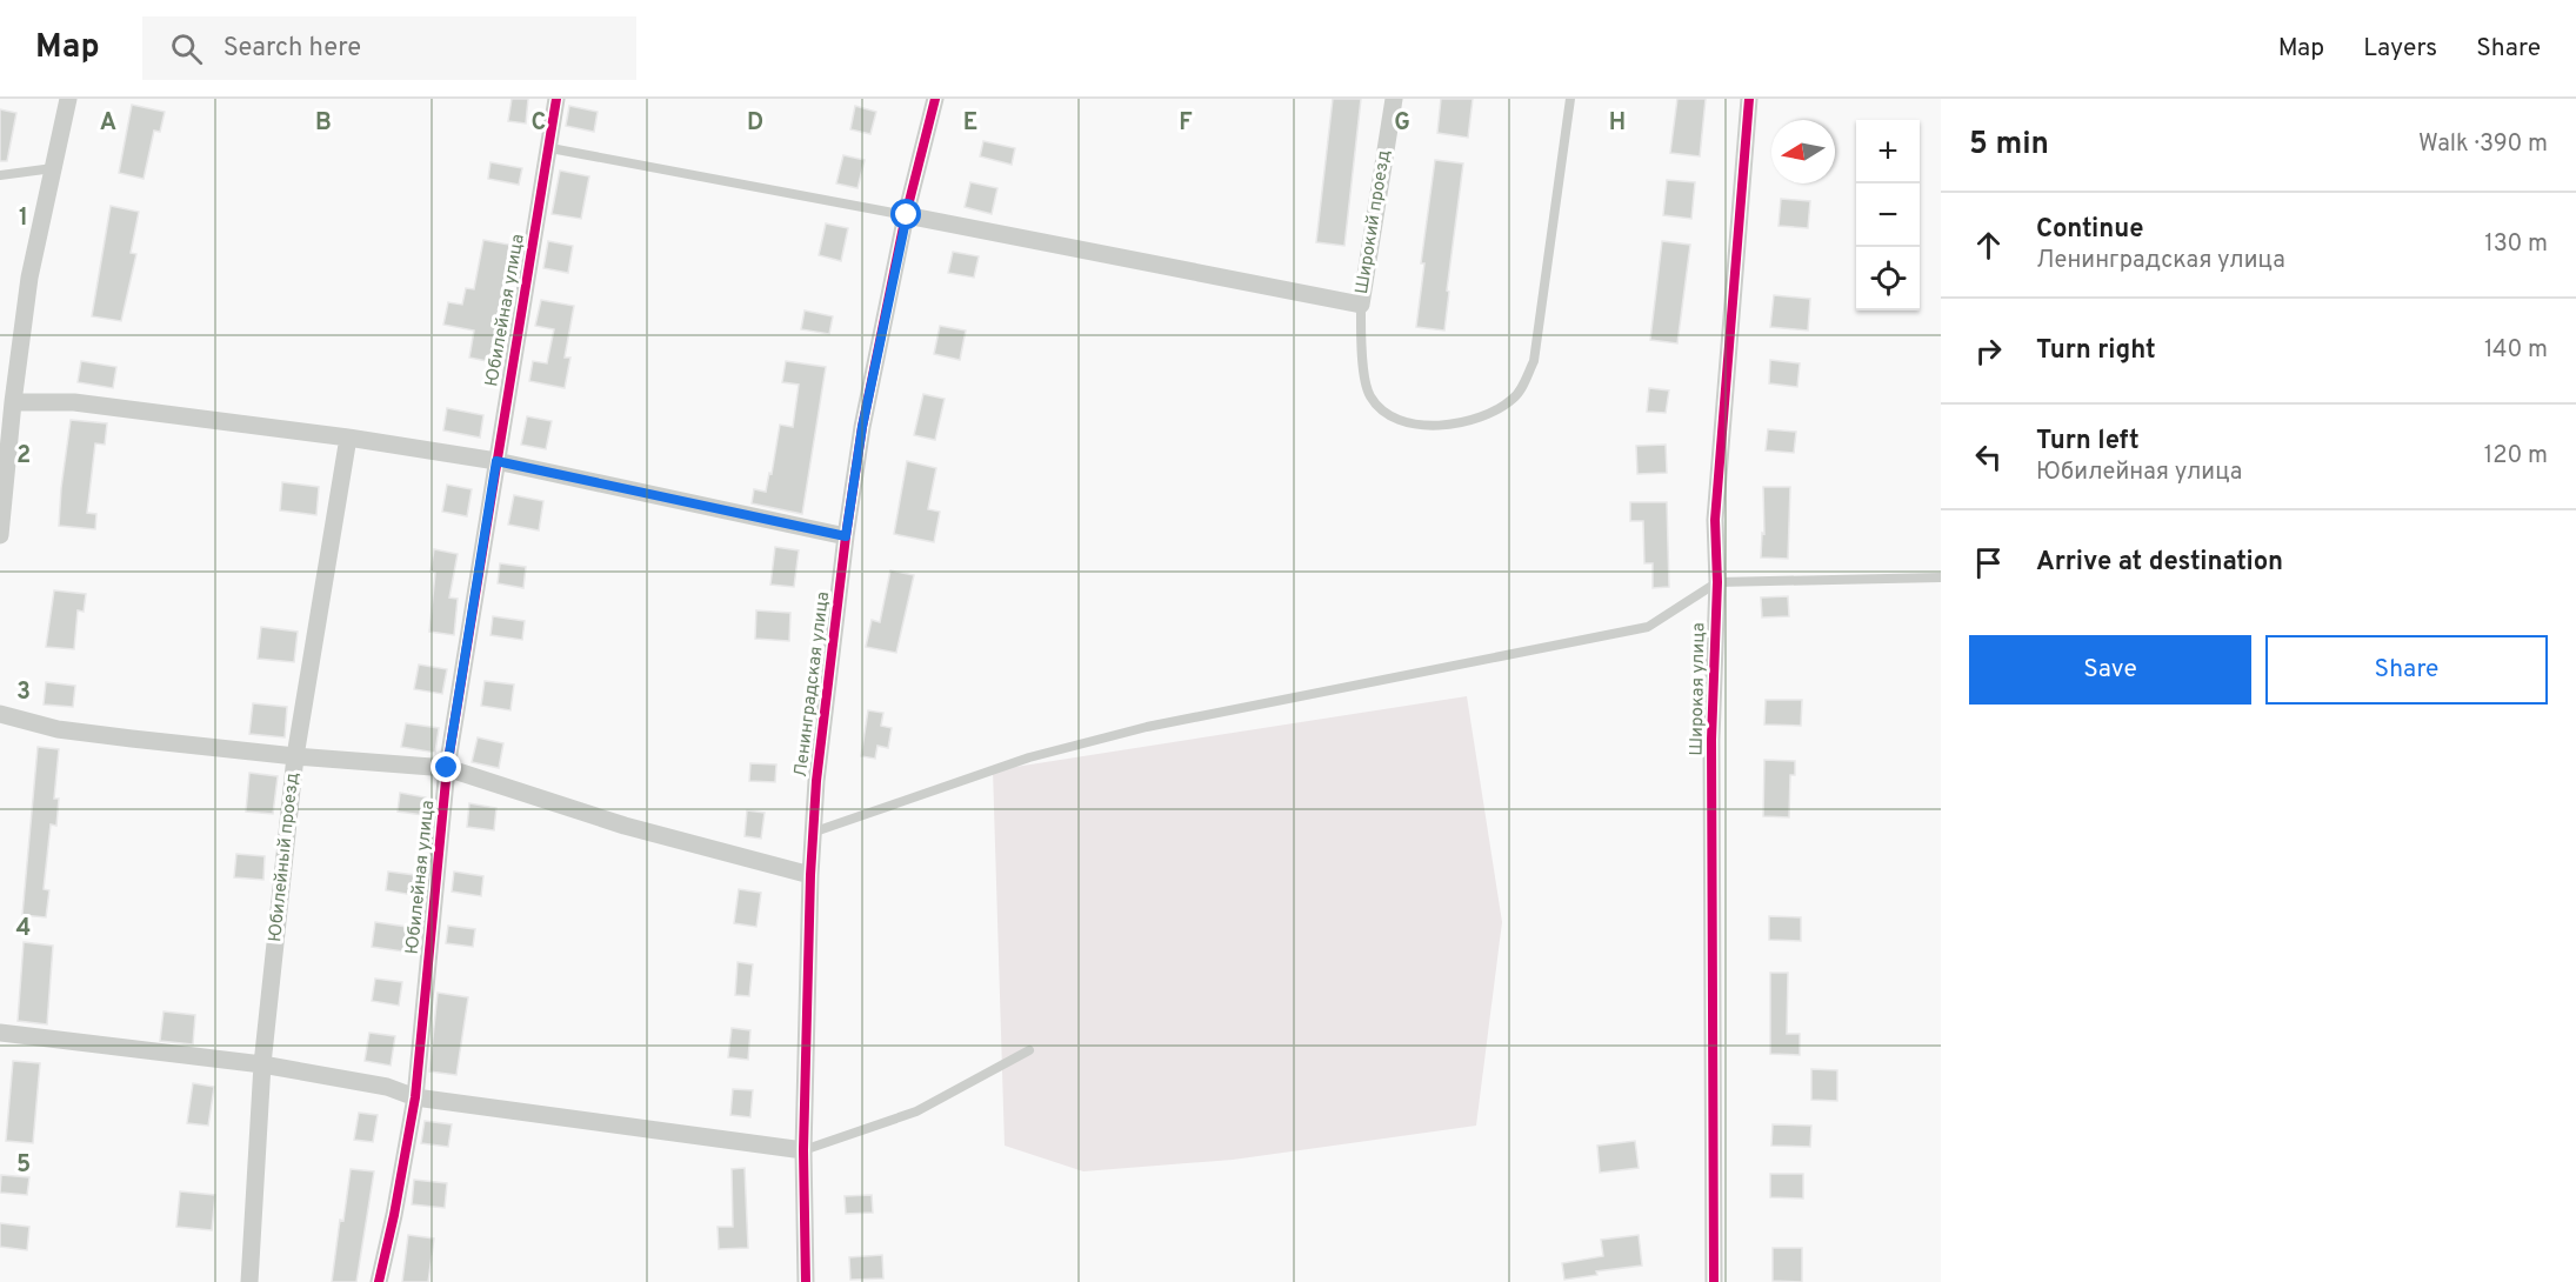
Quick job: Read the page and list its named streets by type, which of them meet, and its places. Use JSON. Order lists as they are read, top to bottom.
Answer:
{
  "streets": {
    "street": [
      "Широкий проезд",
      "Юбилейная улица",
      "Ленинградская улица",
      "Широкая улица",
      "Юбилейный проезд"
    ]
  },
  "north": "left",
  "page": {
    "header": "Map",
    "search": "Search here",
    "nav": ["Map", "Layers", "Share"],
    "heading": ["5 min", "Walk · 390 m"],
    "map_buttons": ["+", "−"],
    "list": [
      ["Continue", "Ленинградская улица", "130 m"],
      ["Turn right", "140 m"],
      ["Turn left", "Юбилейная улица", "120 m"],
      "Arrive at destination"
    ],
    "buttons": ["Save", "Share"]
  },
  "grid": {
    "columns": [
      "A",
      "B",
      "C",
      "D",
      "E",
      "F",
      "G",
      "H"
    ],
    "rows": [
      "1",
      "2",
      "3",
      "4",
      "5"
    ]
  }
}
